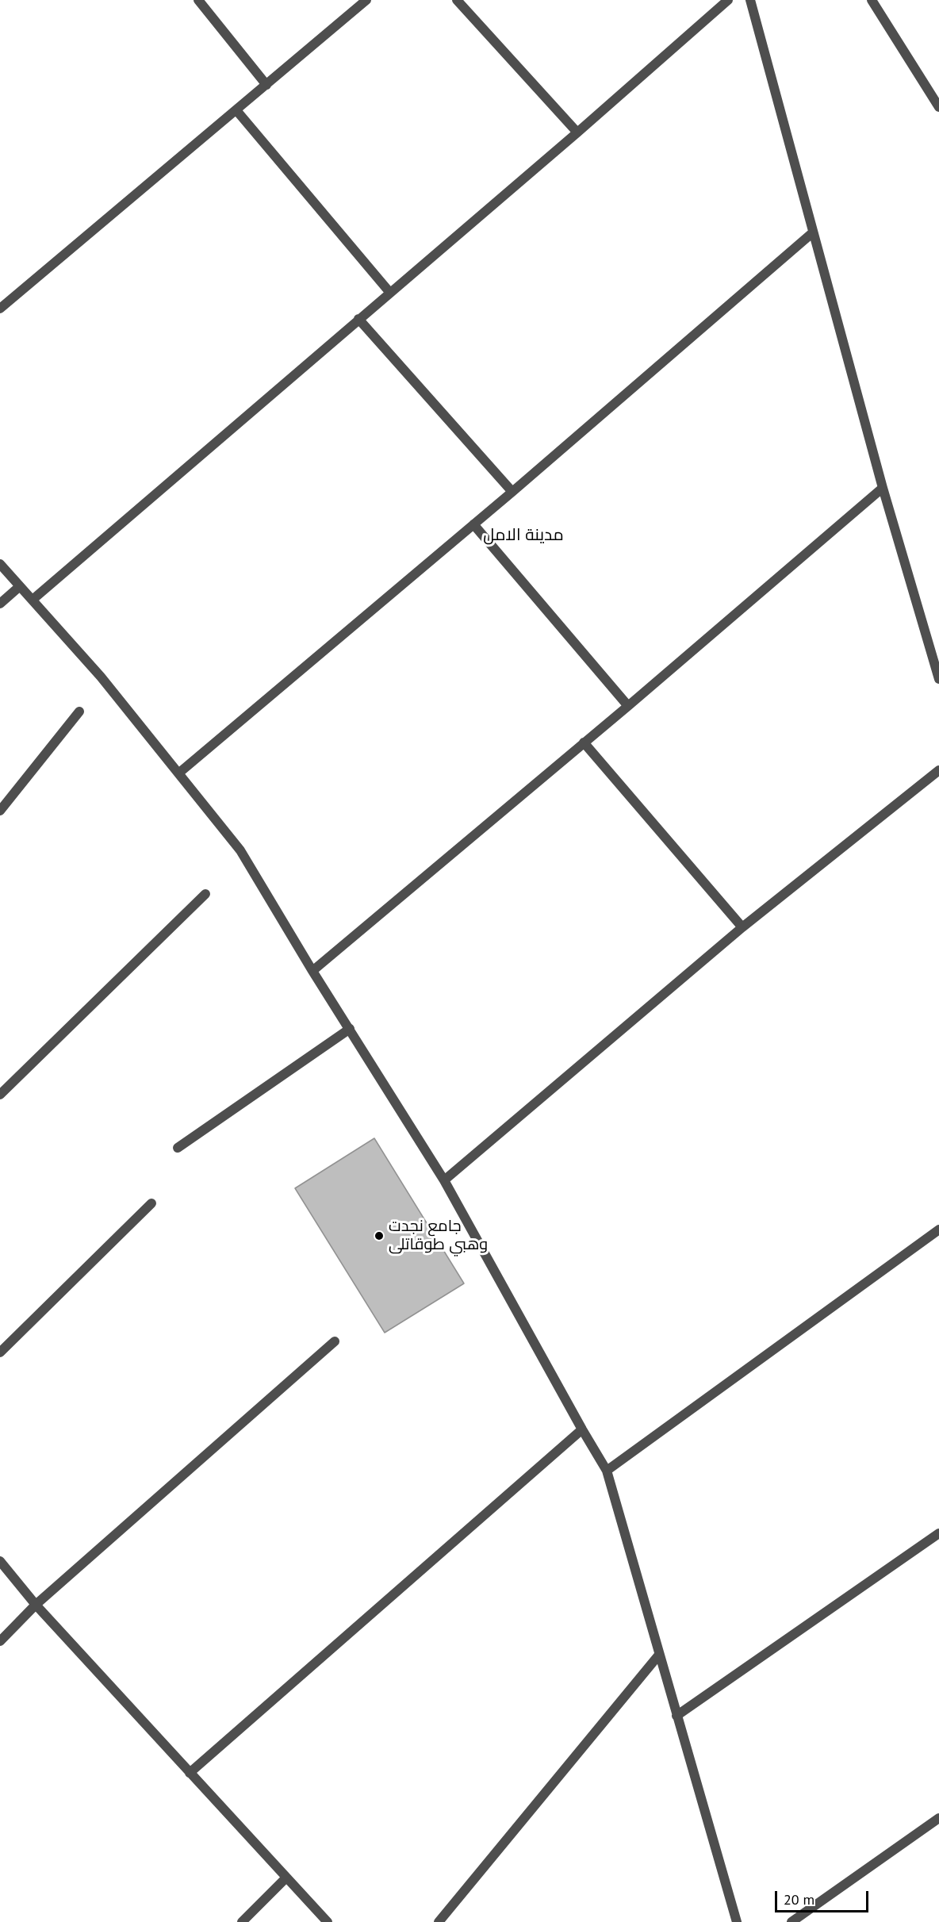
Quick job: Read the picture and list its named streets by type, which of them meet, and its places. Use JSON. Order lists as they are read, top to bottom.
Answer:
{
  "districts": ["مدينة الامل"],
  "places": ["جامع نجدت وهبي طوقاتلى"],
  "scale_bar": "20 m"
}
